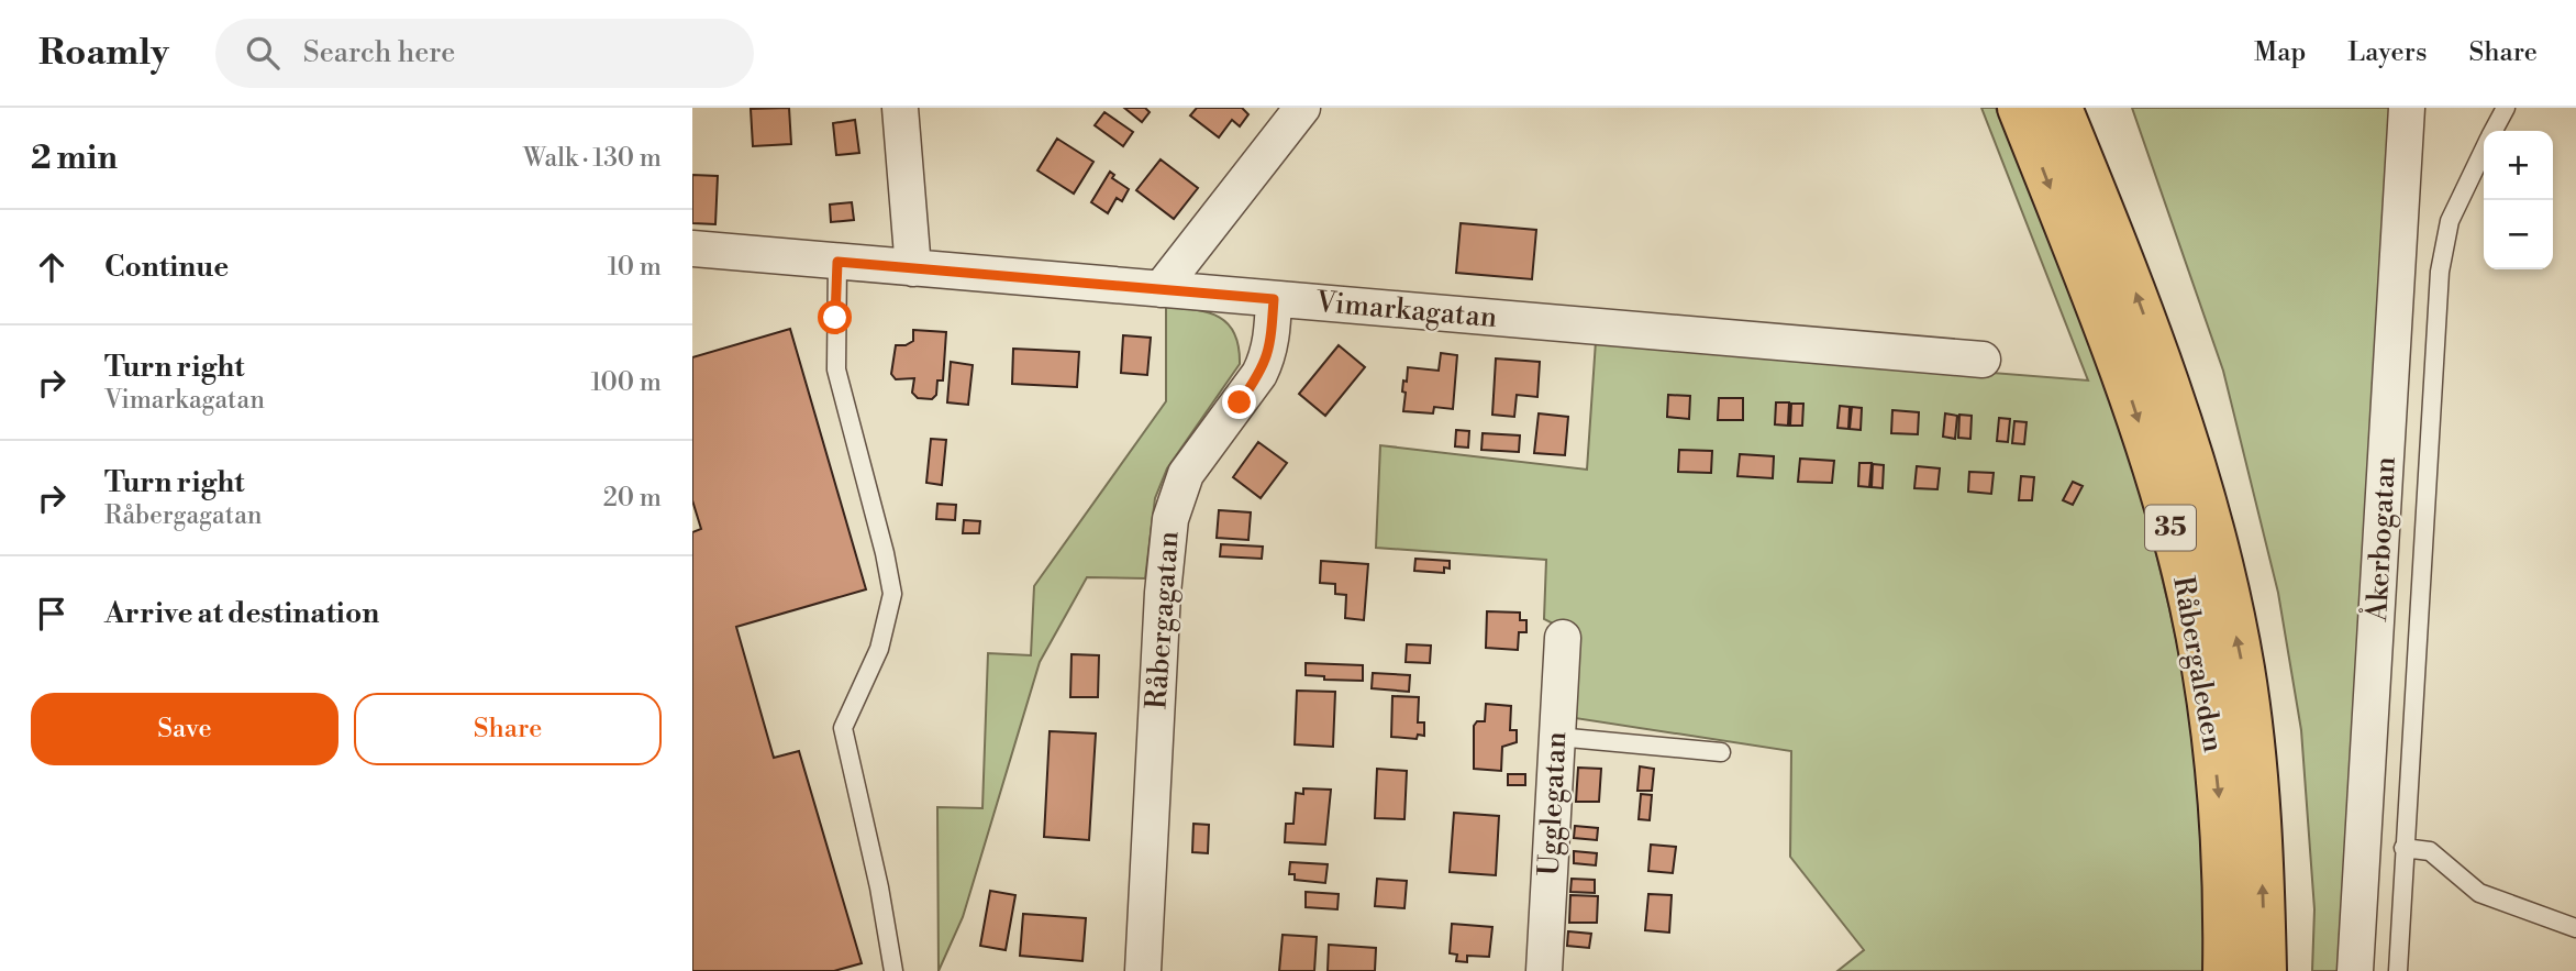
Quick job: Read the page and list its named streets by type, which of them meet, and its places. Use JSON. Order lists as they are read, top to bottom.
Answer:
{
  "streets": {
    "main road": ["35", "Råbergaleden"],
    "street": [
      "Vimarkagatan",
      "Åkerbogatan",
      "Råbergagatan",
      "Ugglegatan"
    ]
  },
  "crossings": [
    ["Vimarkagatan", "Råbergagatan"]
  ],
  "page": {
    "header": "Roamly",
    "search": "Search here",
    "nav": ["Map", "Layers", "Share"],
    "heading": ["2 min", "Walk · 130 m"],
    "map_buttons": ["+", "−"],
    "list": [
      ["Continue", "10 m"],
      ["Turn right", "Vimarkagatan", "100 m"],
      ["Turn right", "Råbergagatan", "20 m"],
      "Arrive at destination"
    ],
    "buttons": ["Save", "Share"]
  }
}
